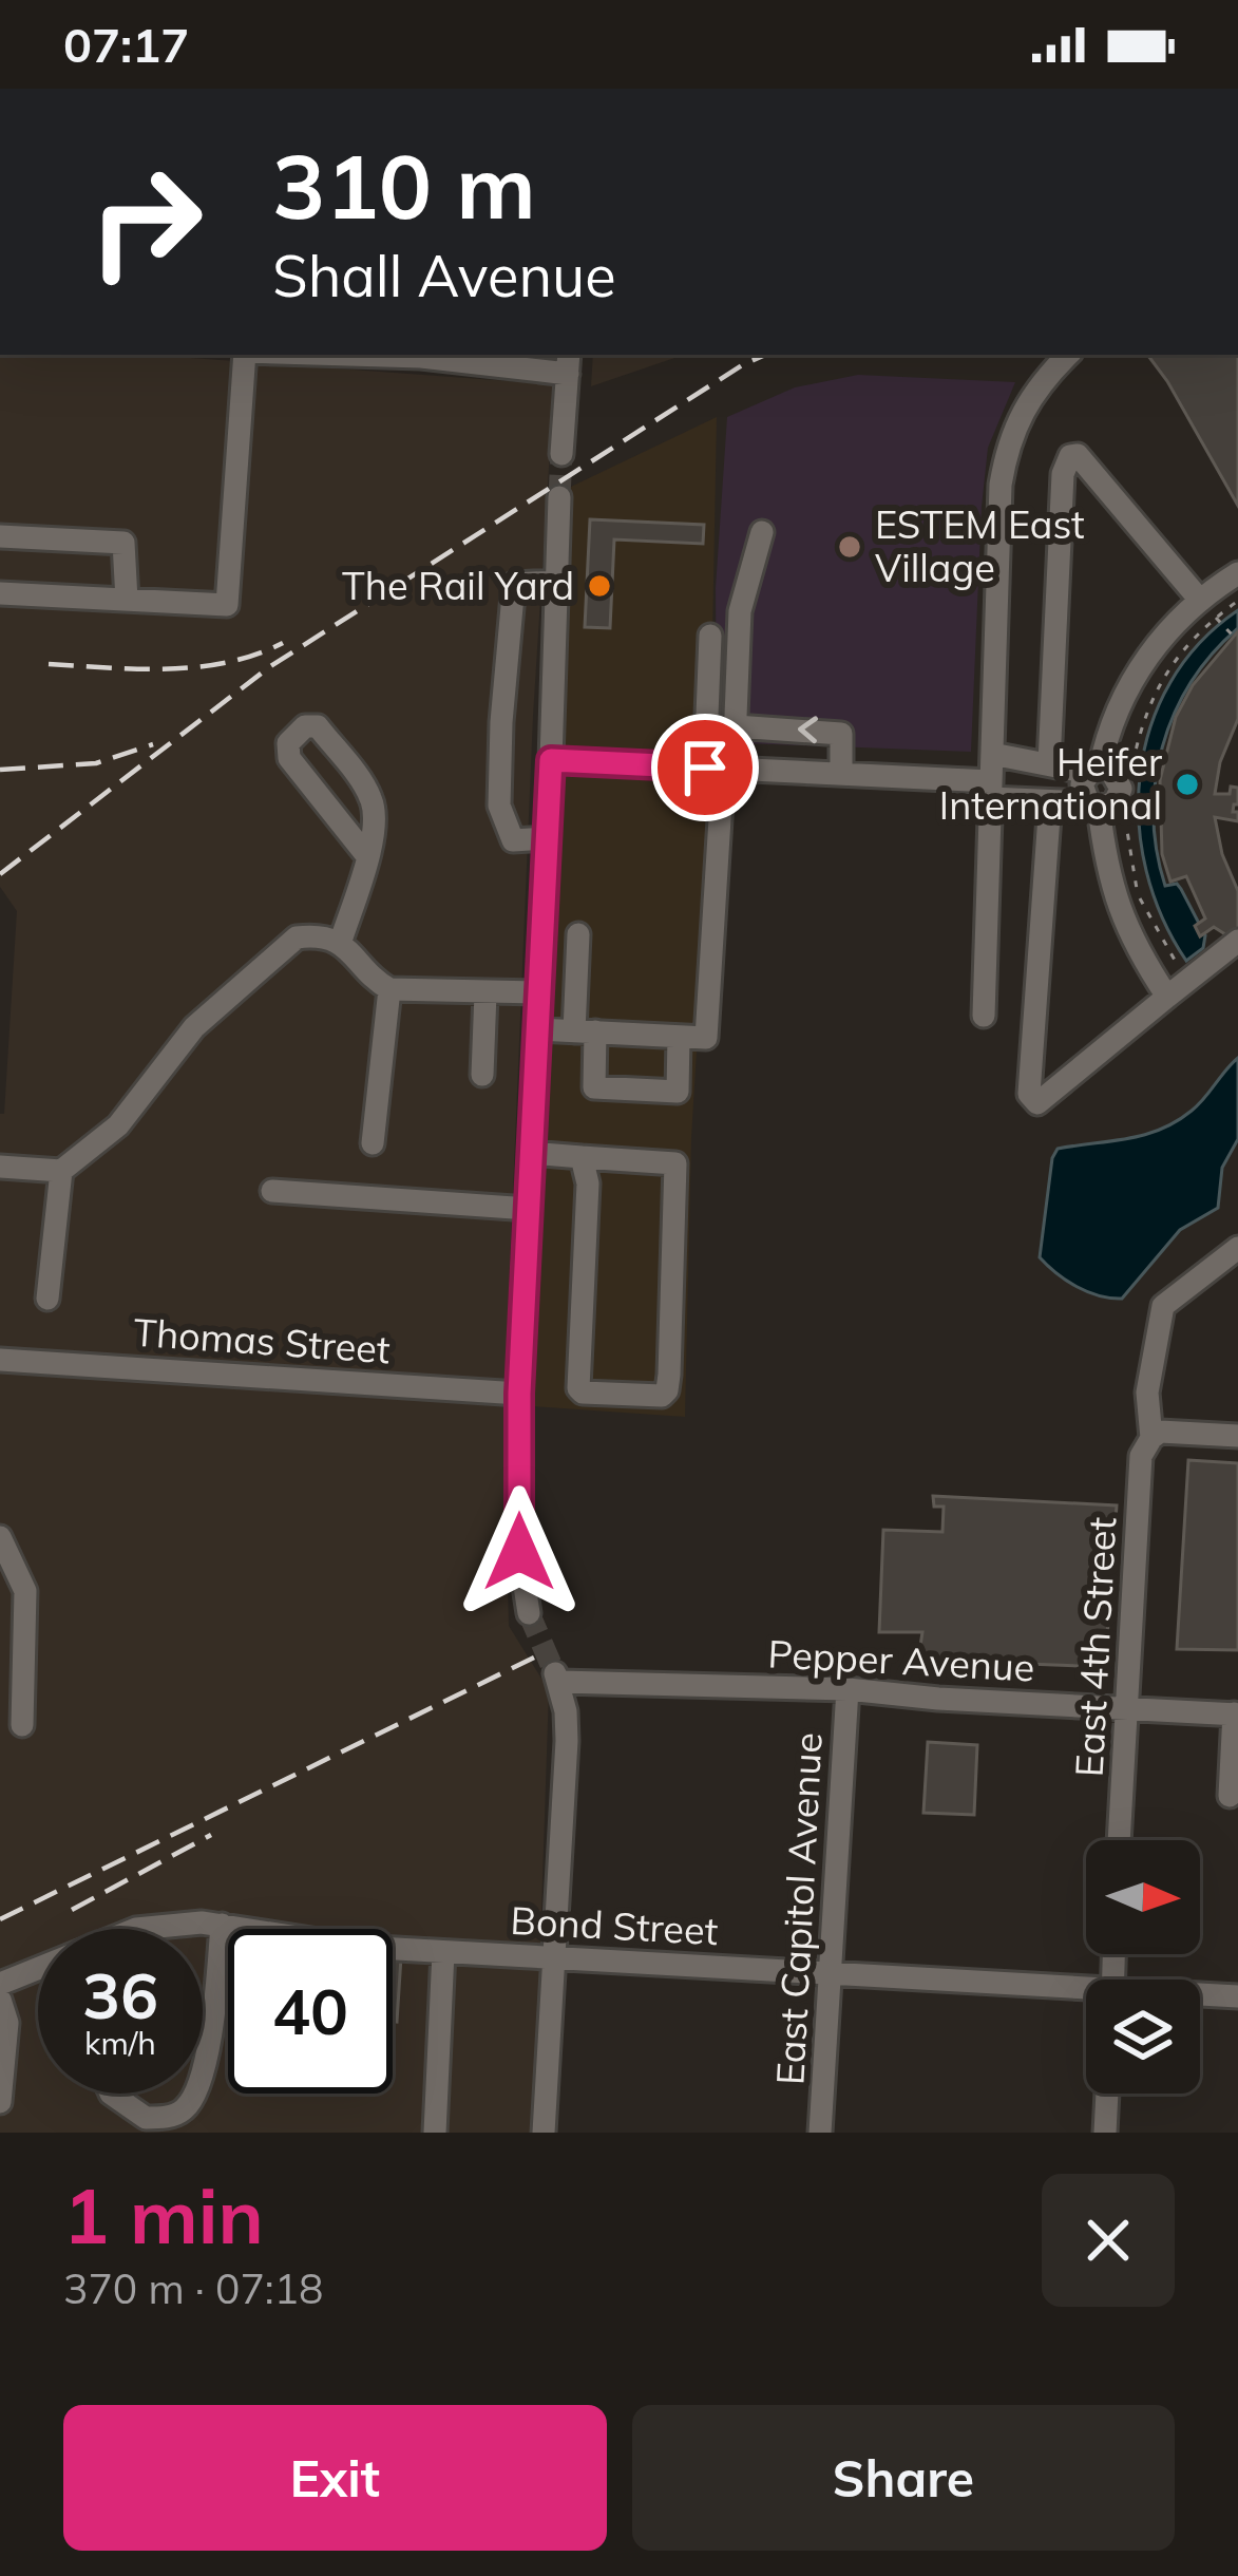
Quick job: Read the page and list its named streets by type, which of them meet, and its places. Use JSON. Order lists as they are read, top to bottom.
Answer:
{
  "streets": {
    "street": [
      "Thomas Street",
      "East 4th Street",
      "Pepper Avenue",
      "East Capitol Avenue",
      "Bond Street"
    ]
  },
  "crossings": [
    ["East 4th Street", "Pepper Avenue"],
    ["Pepper Avenue", "East Capitol Avenue"],
    ["Pepper Avenue", "Bond Street"],
    ["East Capitol Avenue", "Bond Street"]
  ],
  "places": ["ESTEM East Village", "The Rail Yard", "Heifer International"],
  "north": "right",
  "page": {
    "status": "07:17",
    "turn": ["310 m", "Shall Avenue"],
    "speed": "36 km/h",
    "limit": "40",
    "heading": ["1 min", "370 m · 07:18"],
    "buttons": ["Exit", "Share"]
  }
}
